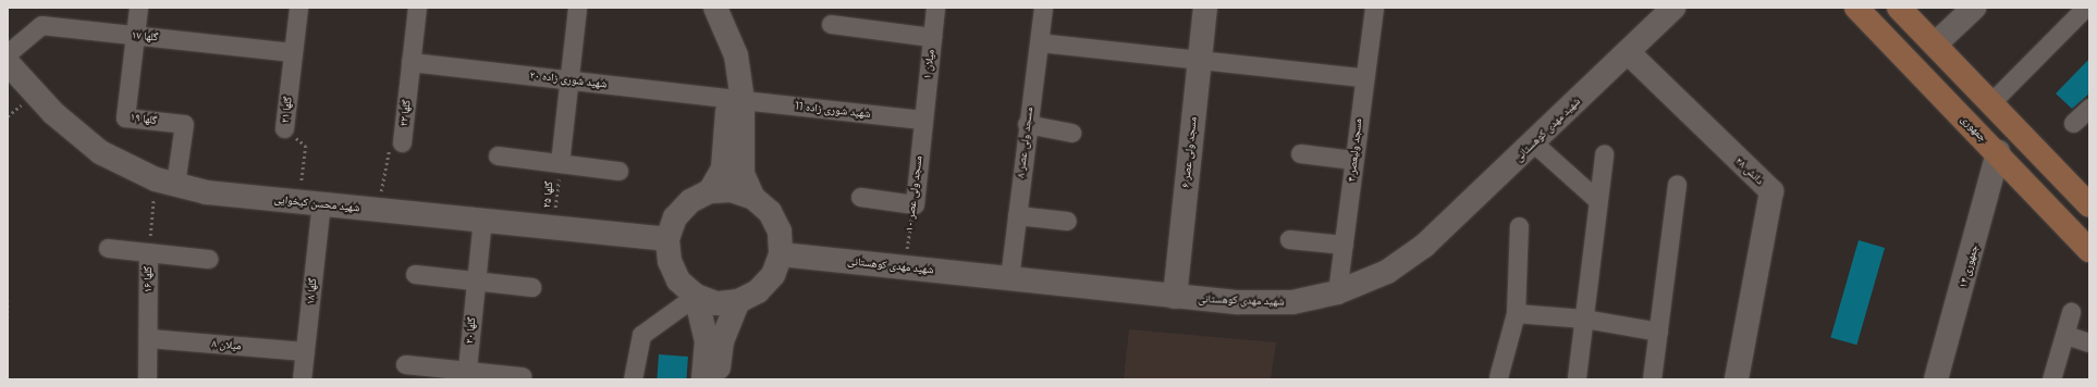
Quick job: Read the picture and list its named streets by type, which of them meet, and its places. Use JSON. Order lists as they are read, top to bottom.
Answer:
{
  "streets": {
    "main road": ["جمهوری"],
    "street": [
      "گلها ۱۷",
      "میلان ۱",
      "شهید شوری زاده ۲۰",
      "گلها ۲۱",
      "شهید شوری زاده 11",
      "گلها ۲۳",
      "گلها ۱۹",
      "شهید مهدی کوهستانی",
      "مسجد ولی عصر ۸",
      "مسجد ولیعصر ۴",
      "مسجد ولی عصر ۶",
      "دانش ۲۸",
      "مسجد ولی عصر ۱۰",
      "شهید محسن کیخوایی",
      "جمهوری ۱۴",
      "گلها ۱۶",
      "گلها ۱۸",
      "گلها ۲۰",
      "میلان ۸"
    ],
    "path": ["گلها ۲۵"]
  },
  "crossings": [
    ["گلها ۱۷", "گلها ۲۱"],
    ["گلها ۱۷", "گلها ۱۹"],
    ["میلان ۱", "شهید شوری زاده 11"],
    ["میلان ۱", "مسجد ولی عصر ۱۰"],
    ["شهید شوری زاده ۲۰", "شهید شوری زاده 11"],
    ["شهید شوری زاده ۲۰", "گلها ۲۳"],
    ["گلها ۲۱", "شهید محسن کیخوایی"],
    ["گلها ۲۱", "گلها ۱۸"],
    ["شهید شوری زاده 11", "مسجد ولی عصر ۱۰"],
    ["گلها ۲۳", "شهید محسن کیخوایی"],
    ["گلها ۱۹", "شهید محسن کیخوایی"],
    ["گلها ۱۹", "گلها ۱۶"],
    ["جمهوری", "جمهوری ۱۴"],
    ["شهید مهدی کوهستانی", "مسجد ولی عصر ۸"],
    ["شهید مهدی کوهستانی", "مسجد ولیعصر ۴"],
    ["شهید مهدی کوهستانی", "مسجد ولی عصر ۶"],
    ["شهید مهدی کوهستانی", "دانش ۲۸"],
    ["شهید مهدی کوهستانی", "مسجد ولی عصر ۱۰"],
    ["شهید مهدی کوهستانی", "شهید محسن کیخوایی"],
    ["گلها ۲۵", "شهید محسن کیخوایی"],
    ["شهید محسن کیخوایی", "گلها ۱۶"],
    ["شهید محسن کیخوایی", "گلها ۱۸"],
    ["شهید محسن کیخوایی", "گلها ۲۰"],
    ["گلها ۱۶", "میلان ۸"],
    ["گلها ۱۸", "میلان ۸"]
  ]
}
